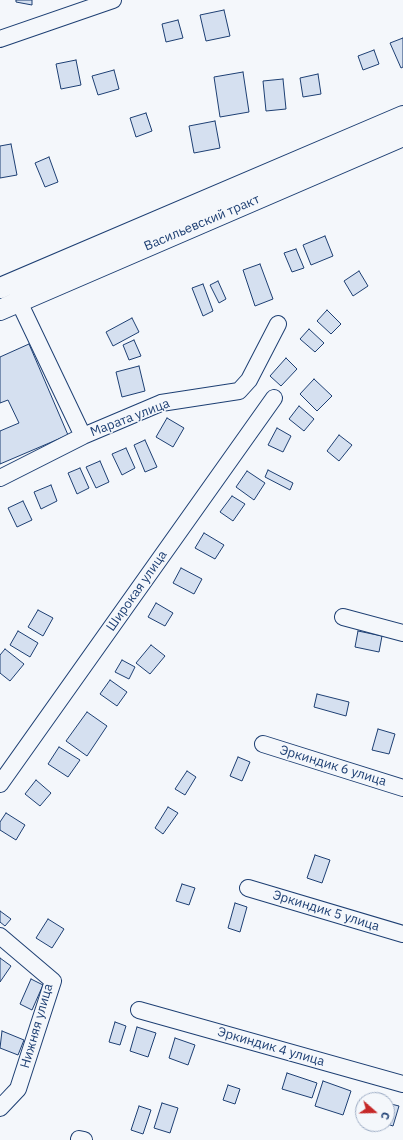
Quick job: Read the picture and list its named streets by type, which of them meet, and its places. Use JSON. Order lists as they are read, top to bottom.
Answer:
{
  "streets": {
    "main road": ["Васильевский тракт"],
    "street": [
      "Марата улица",
      "Широкая улица",
      "Эркиндик 6 улица",
      "Эркиндик 5 улица",
      "Нижняя улица",
      "Эркиндик 4 улица"
    ]
  },
  "north": "right"
}
